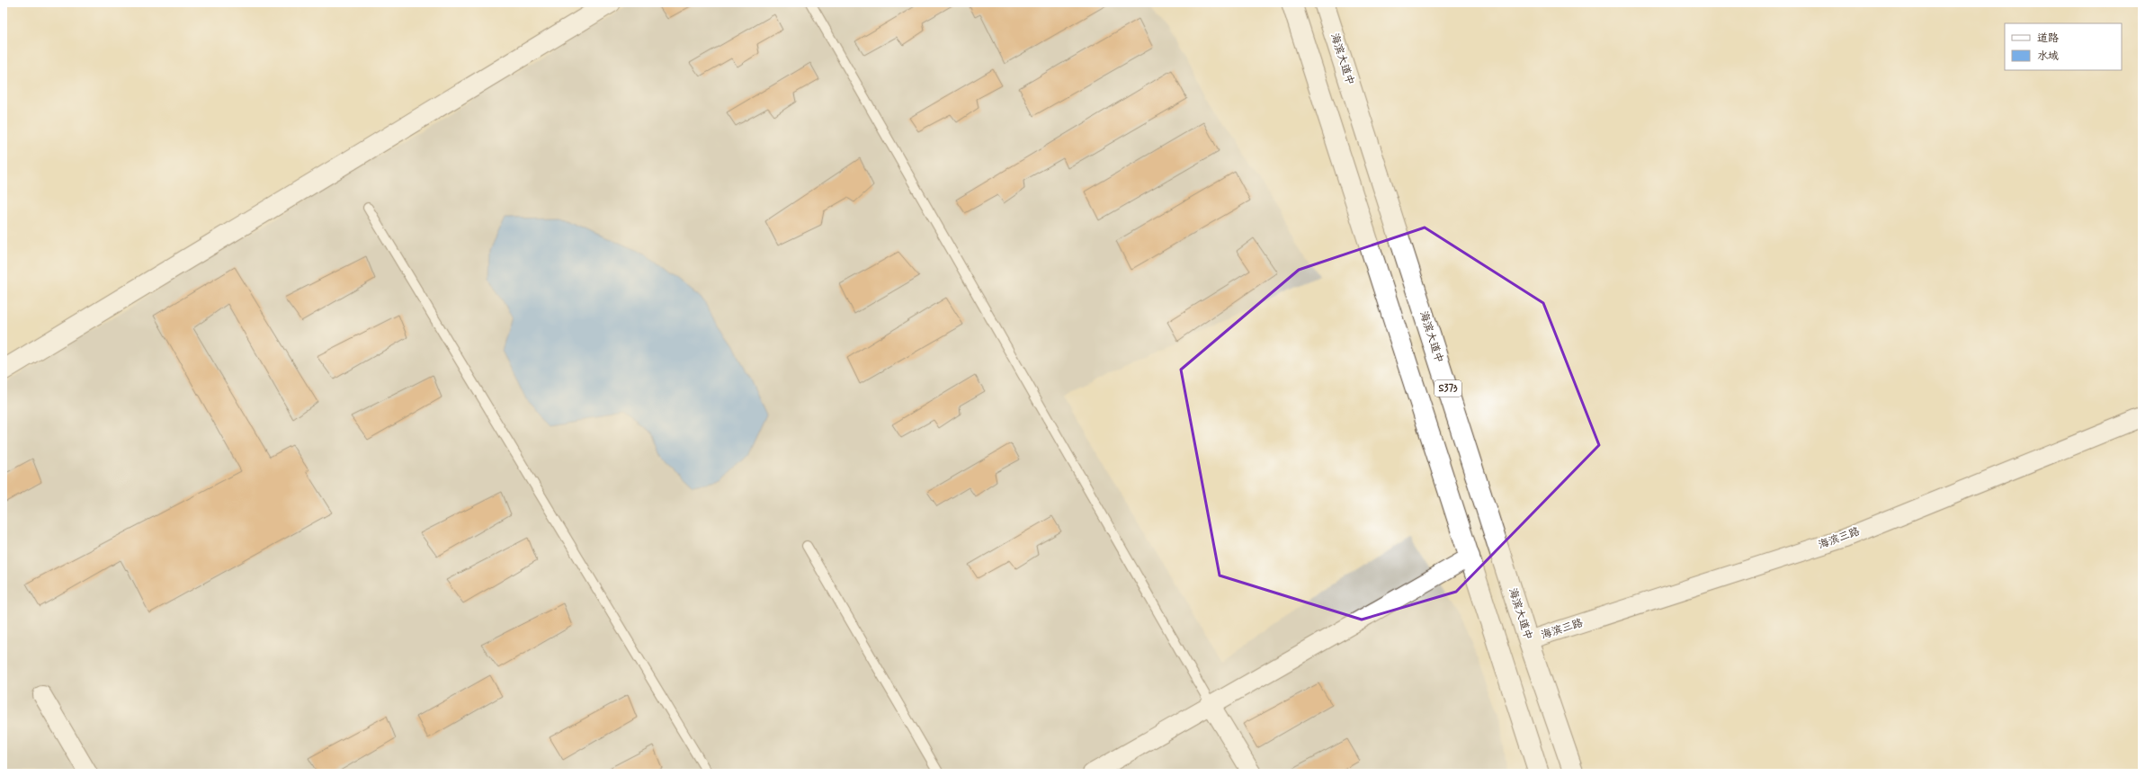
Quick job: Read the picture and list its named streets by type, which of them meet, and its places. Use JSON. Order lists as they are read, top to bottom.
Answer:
{
  "streets": {
    "main road": ["海滨大道中", "S373"],
    "street": ["海滨三路"]
  },
  "crossings": [
    ["海滨大道中", "海滨三路"]
  ],
  "legend": ["道路", "水域"]
}
